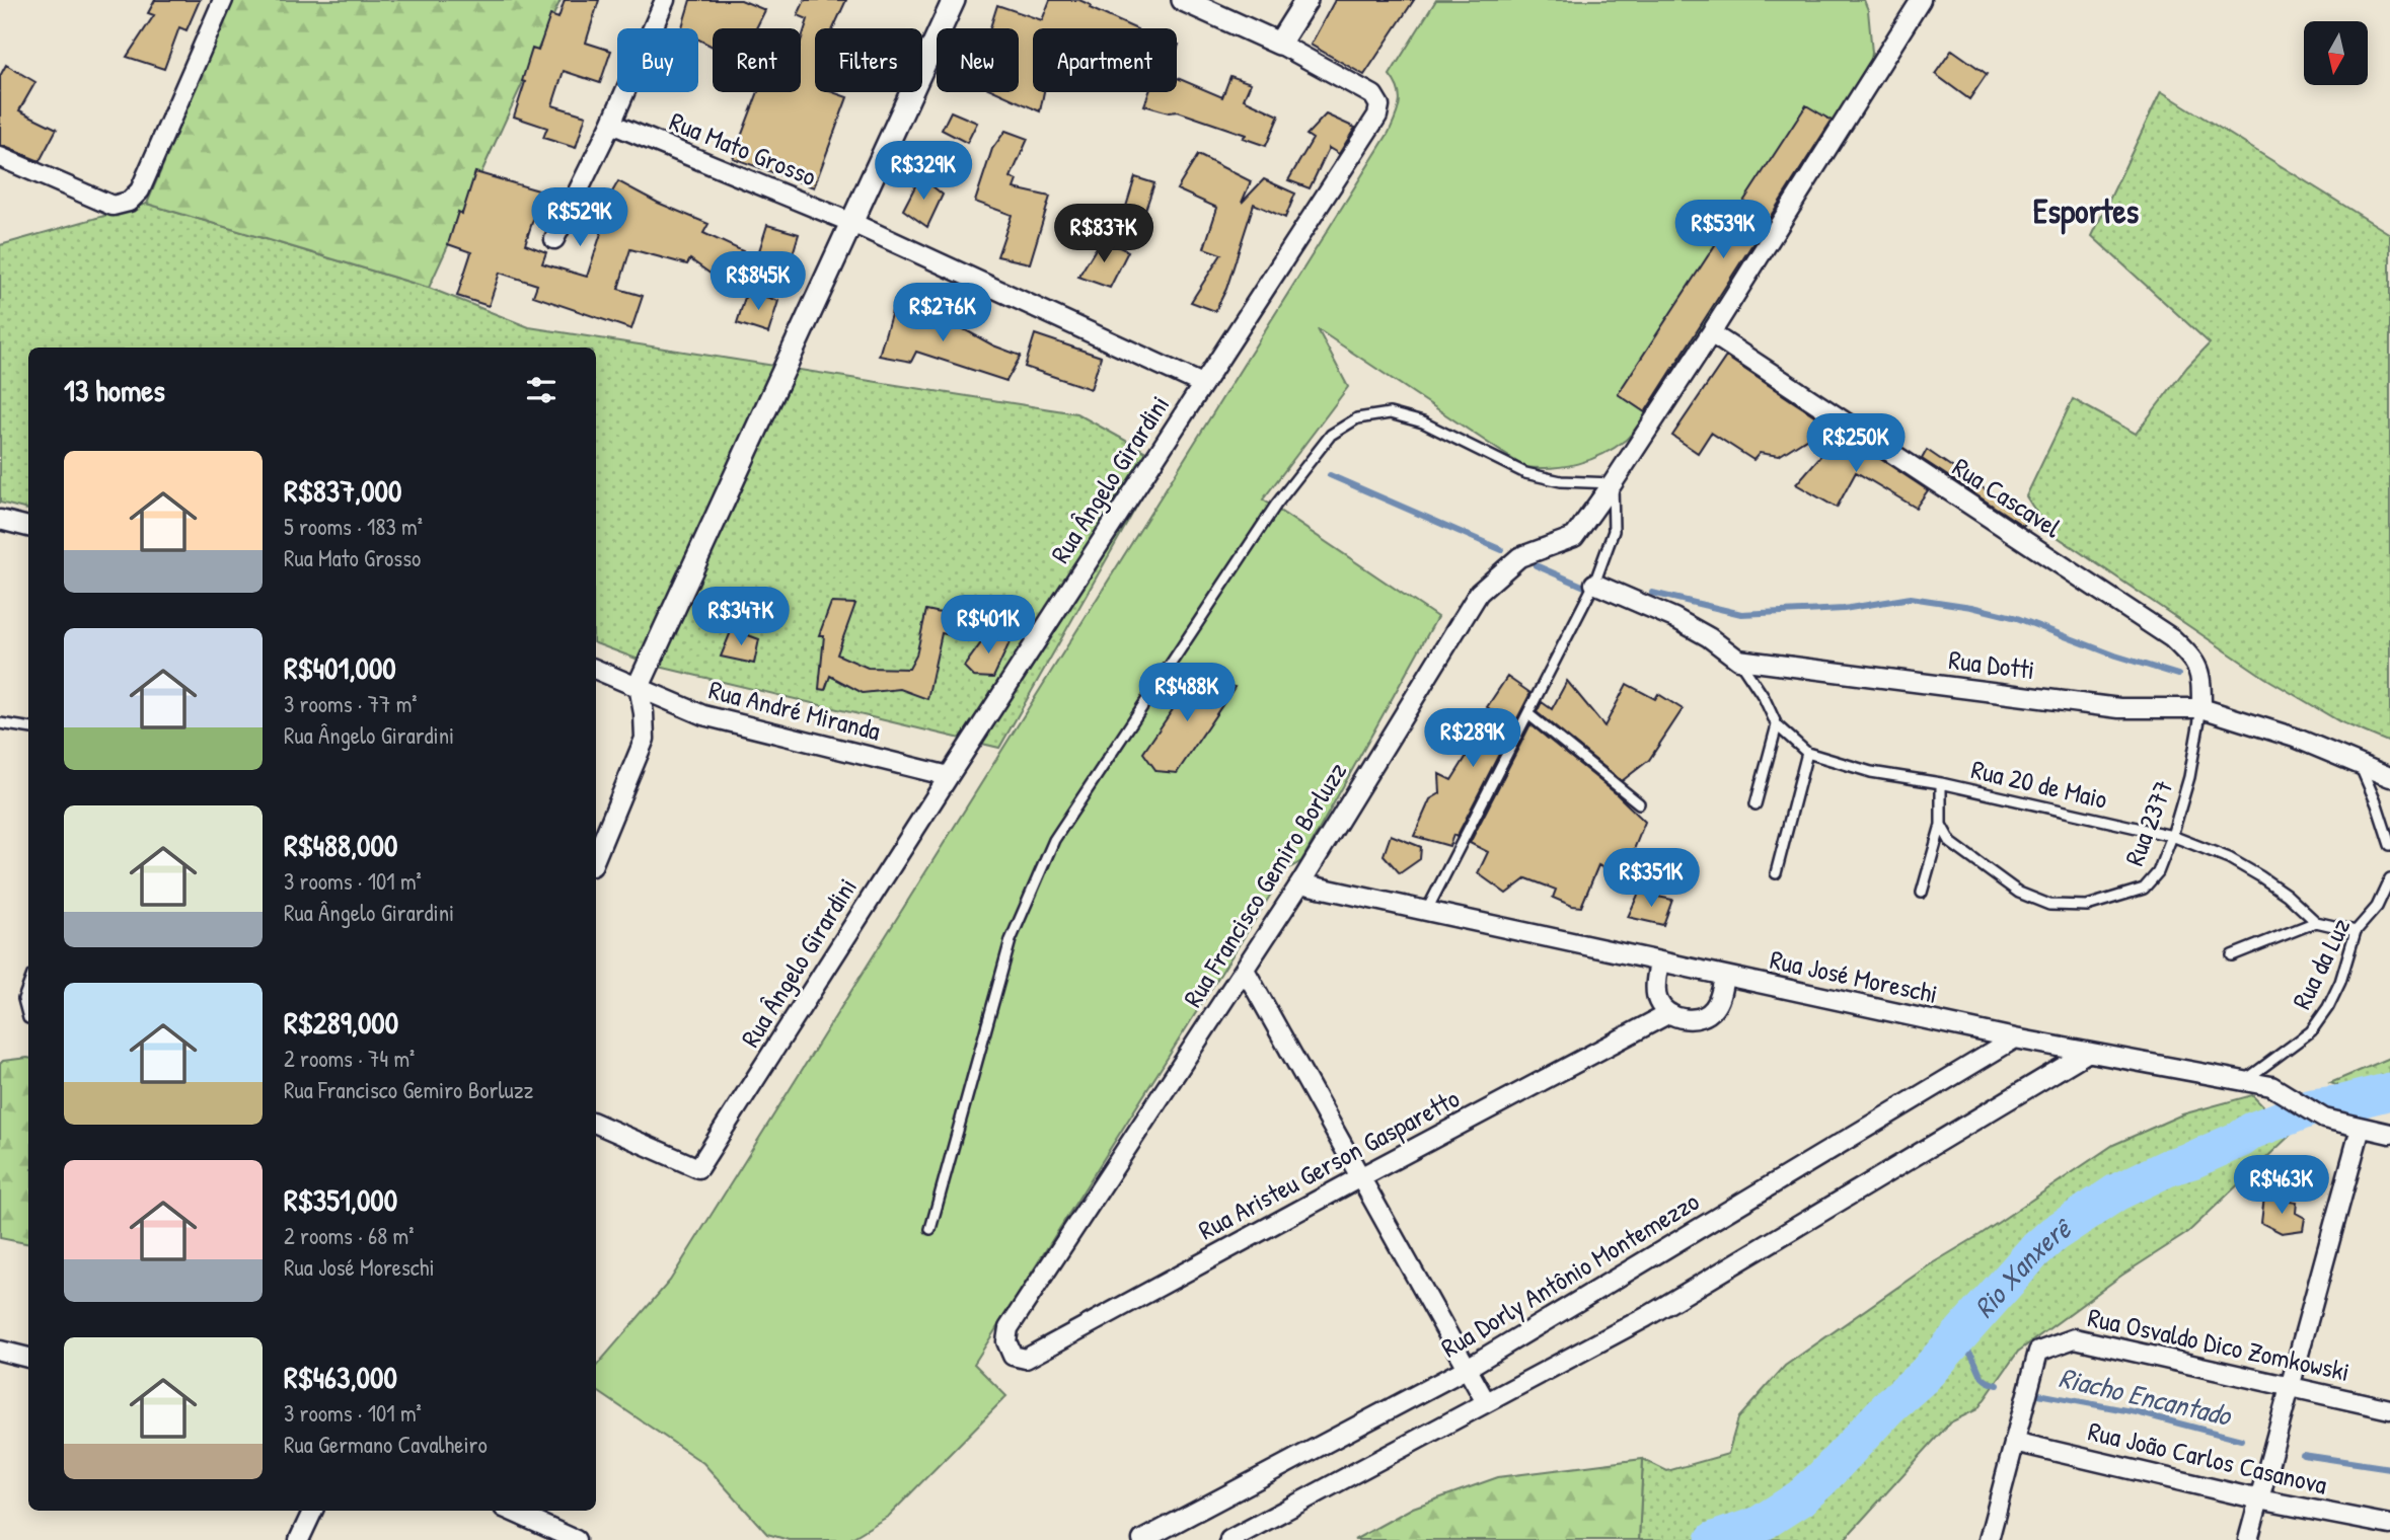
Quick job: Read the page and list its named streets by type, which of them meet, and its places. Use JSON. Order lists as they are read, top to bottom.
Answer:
{
  "streets": {
    "street": [
      "Rua Mato Grosso",
      "Rua Ângelo Girardini",
      "Rua Cascavel",
      "Rua Dotti",
      "Rua André Miranda",
      "Rua Francisco Gemiro Borluzz",
      "Rua José Moreschi",
      "Rua Aristeu Gerson Gasparetto",
      "Rua Dorly Antônio Montemezzo",
      "Rua Osvaldo Dico Zomkowski",
      "Rua João Carlos Casanova"
    ],
    "lane": ["Rua 20 de Maio", "Rua 2377", "Rua da Luz"]
  },
  "crossings": [
    ["Rua Mato Grosso", "Rua Ângelo Girardini"],
    ["Rua Ângelo Girardini", "Rua André Miranda"],
    ["Rua Cascavel", "Rua Dotti"],
    ["Rua Cascavel", "Rua 2377"],
    ["Rua Cascavel", "Rua Francisco Gemiro Borluzz"],
    ["Rua Dotti", "Rua 20 de Maio"],
    ["Rua Dotti", "Rua 2377"],
    ["Rua 20 de Maio", "Rua 2377"],
    ["Rua 20 de Maio", "Rua da Luz"],
    ["Rua Francisco Gemiro Borluzz", "Rua José Moreschi"],
    ["Rua Francisco Gemiro Borluzz", "Rua Aristeu Gerson Gasparetto"],
    ["Rua da Luz", "Rua José Moreschi"],
    ["Rua José Moreschi", "Rua Dorly Antônio Montemezzo"],
    ["Rua Osvaldo Dico Zomkowski", "Rua João Carlos Casanova"]
  ],
  "districts": ["Esportes"],
  "water": ["Rio Xanxerê", "Riacho Encantado"],
  "north": "bottom",
  "page": {
    "chip": [
      "Buy",
      "Rent",
      "Filters",
      "New",
      "Apartment"
    ],
    "price": [
      "R$329K",
      "R$529K",
      "R$539K",
      "R$837K",
      "R$845K",
      "R$276K",
      "R$250K",
      "R$347K",
      "R$401K",
      "R$488K",
      "R$289K",
      "R$351K",
      "R$463K"
    ],
    "heading": "13 homes",
    "list": [
      {
        "name": "R$837,000",
        "note": "5 rooms · 183 m² · Rua Mato Grosso"
      },
      {
        "name": "R$401,000",
        "note": "3 rooms · 77 m² · Rua Ângelo Girardini"
      },
      {
        "name": "R$488,000",
        "note": "3 rooms · 101 m² · Rua Ângelo Girardini"
      },
      {
        "name": "R$289,000",
        "note": "2 rooms · 74 m² · Rua Francisco Gemiro Borluzz"
      },
      {
        "name": "R$351,000",
        "note": "2 rooms · 68 m² · Rua José Moreschi"
      },
      {
        "name": "R$463,000",
        "note": "3 rooms · 101 m² · Rua Germano Cavalheiro"
      }
    ]
  }
}
